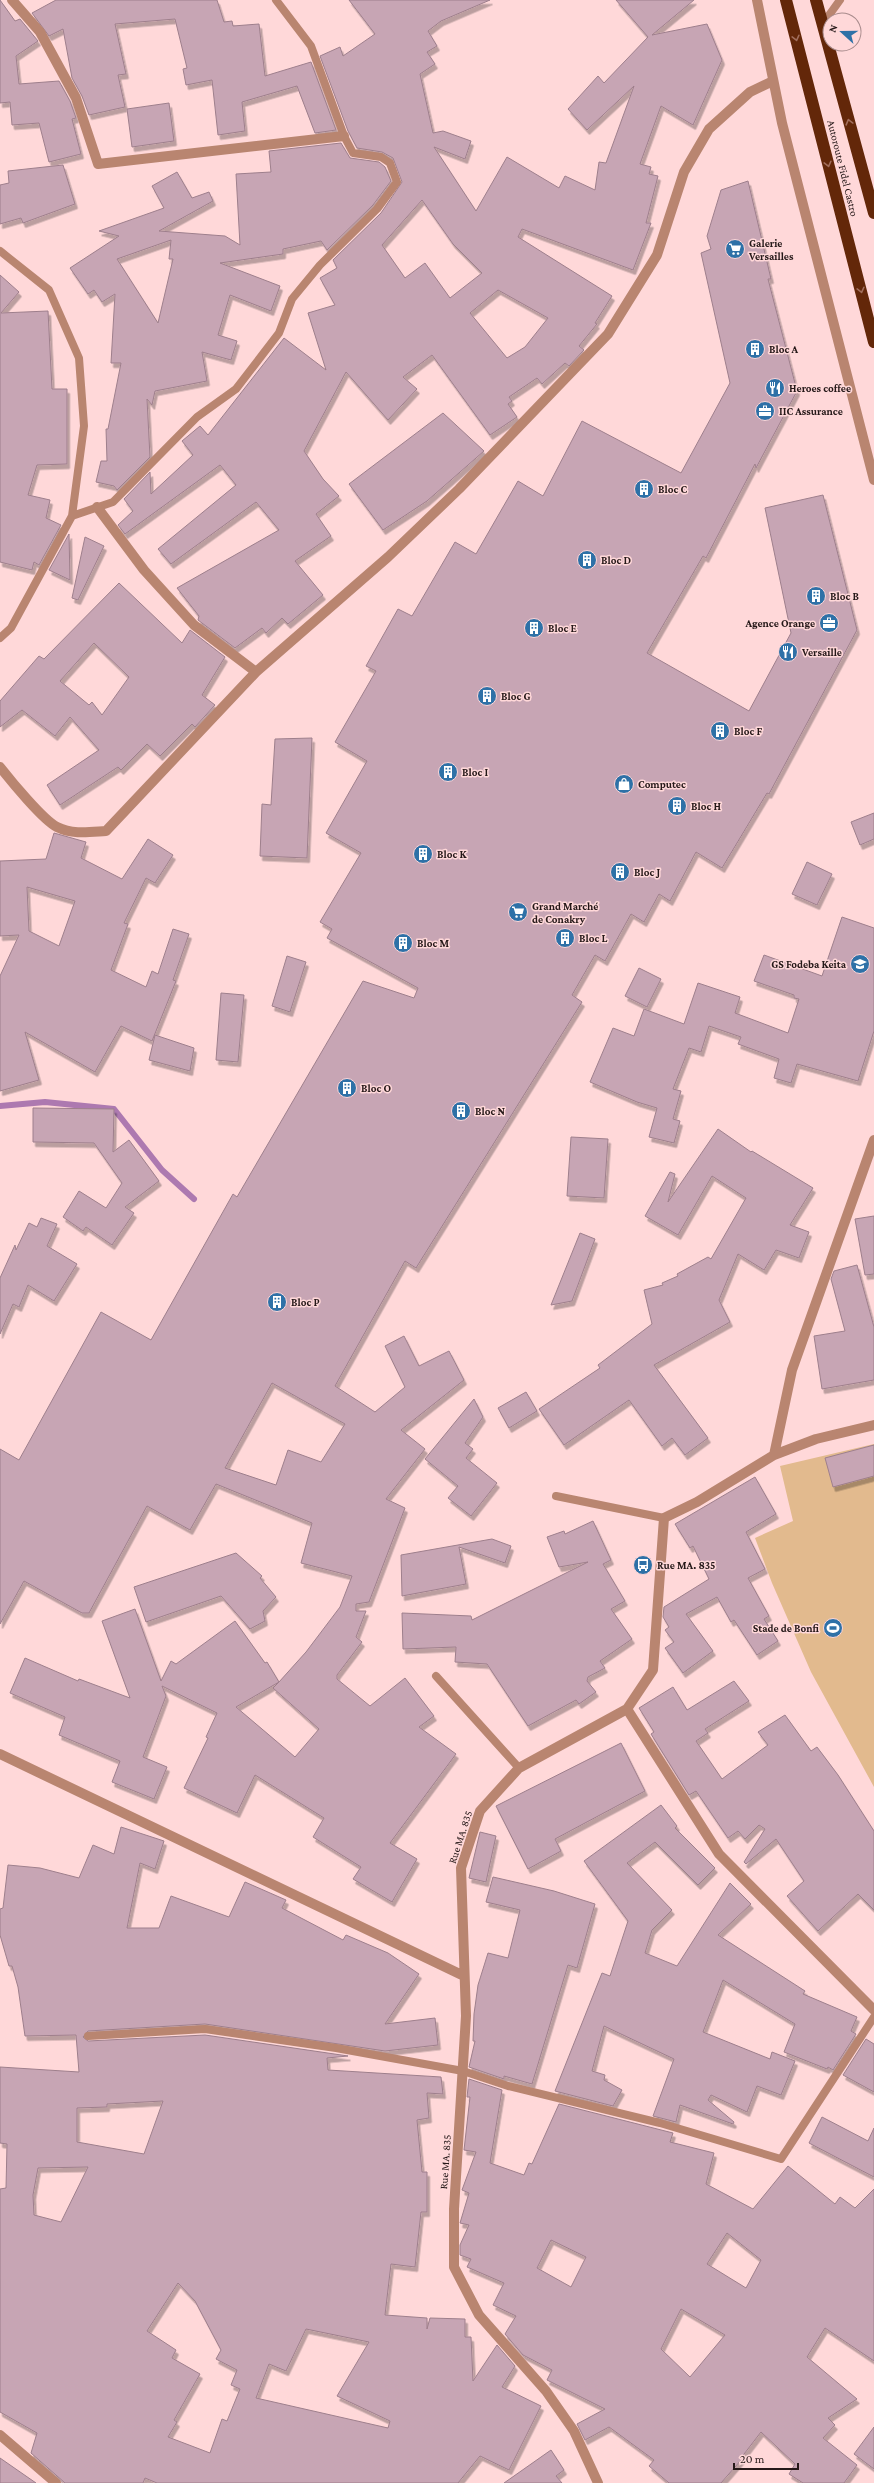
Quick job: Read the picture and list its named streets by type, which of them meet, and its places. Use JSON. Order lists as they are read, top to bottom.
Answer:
{
  "streets": {
    "highway": ["Autoroute Fidel Castro"],
    "street": ["Rue MA. 835"]
  },
  "places": {
    "supermarket": ["Galerie Versailles", "Grand Marché de Conakry"],
    "building": [
      "Bloc A",
      "Bloc C",
      "Bloc D",
      "Bloc B",
      "Bloc E",
      "Bloc G",
      "Bloc F",
      "Bloc I",
      "Bloc H",
      "Bloc K",
      "Bloc J",
      "Bloc L",
      "Bloc M",
      "Bloc O",
      "Bloc N",
      "Bloc P"
    ],
    "restaurant": ["Heroes coffee", "Versaille"],
    "office": ["IIC Assurance", "Agence Orange"],
    "shop": ["Computec"],
    "school or university": ["GS Fodeba Keita"],
    "bus stop": ["Rue MA. 835"],
    "sports": ["Stade de Bonfi"]
  },
  "scale_bar": "20 m",
  "north": "left"
}
